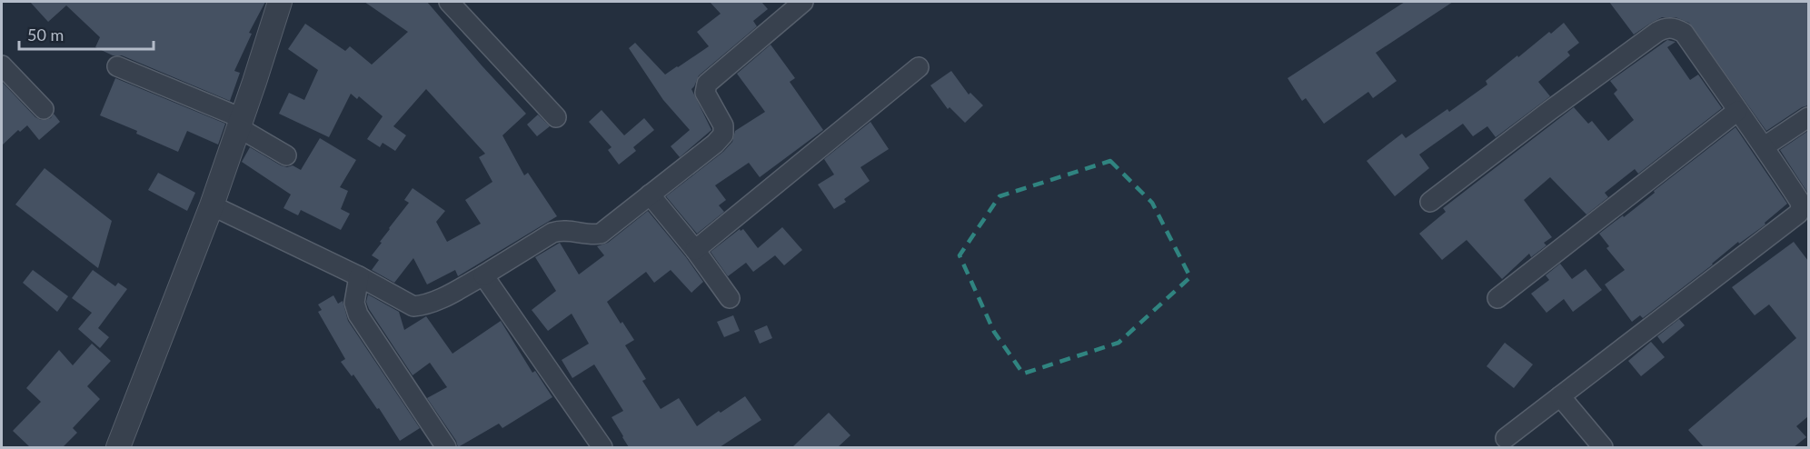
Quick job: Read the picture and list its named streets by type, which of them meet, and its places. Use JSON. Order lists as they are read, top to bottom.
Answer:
{
  "scale_bar": "50 m"
}
